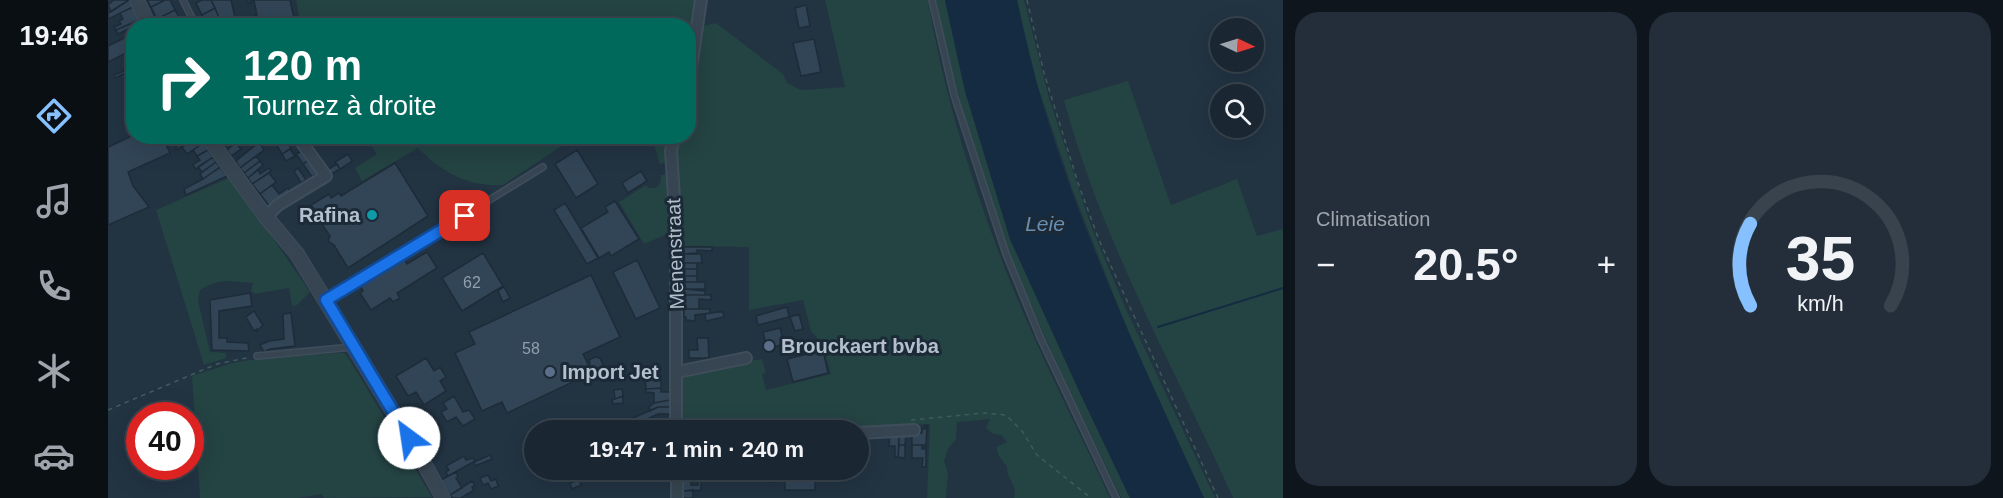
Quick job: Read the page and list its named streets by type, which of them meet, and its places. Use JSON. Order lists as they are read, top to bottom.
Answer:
{
  "streets": {
    "street": ["Menenstraat"]
  },
  "water": ["Leie"],
  "places": ["Rafina", "Brouckaert bvba", "Import Jet"],
  "house_numbers": ["62", "58"],
  "north": "right",
  "page": {
    "tabs": "19:46",
    "tile": "Climatisation",
    "turn": ["120 m", "Tournez à droite"],
    "heat": ["−", "20.5°", "+"],
    "limit": "40",
    "trip": "19:47 · 1 min · 240 m",
    "gauge": ["35", "km/h"]
  }
}
